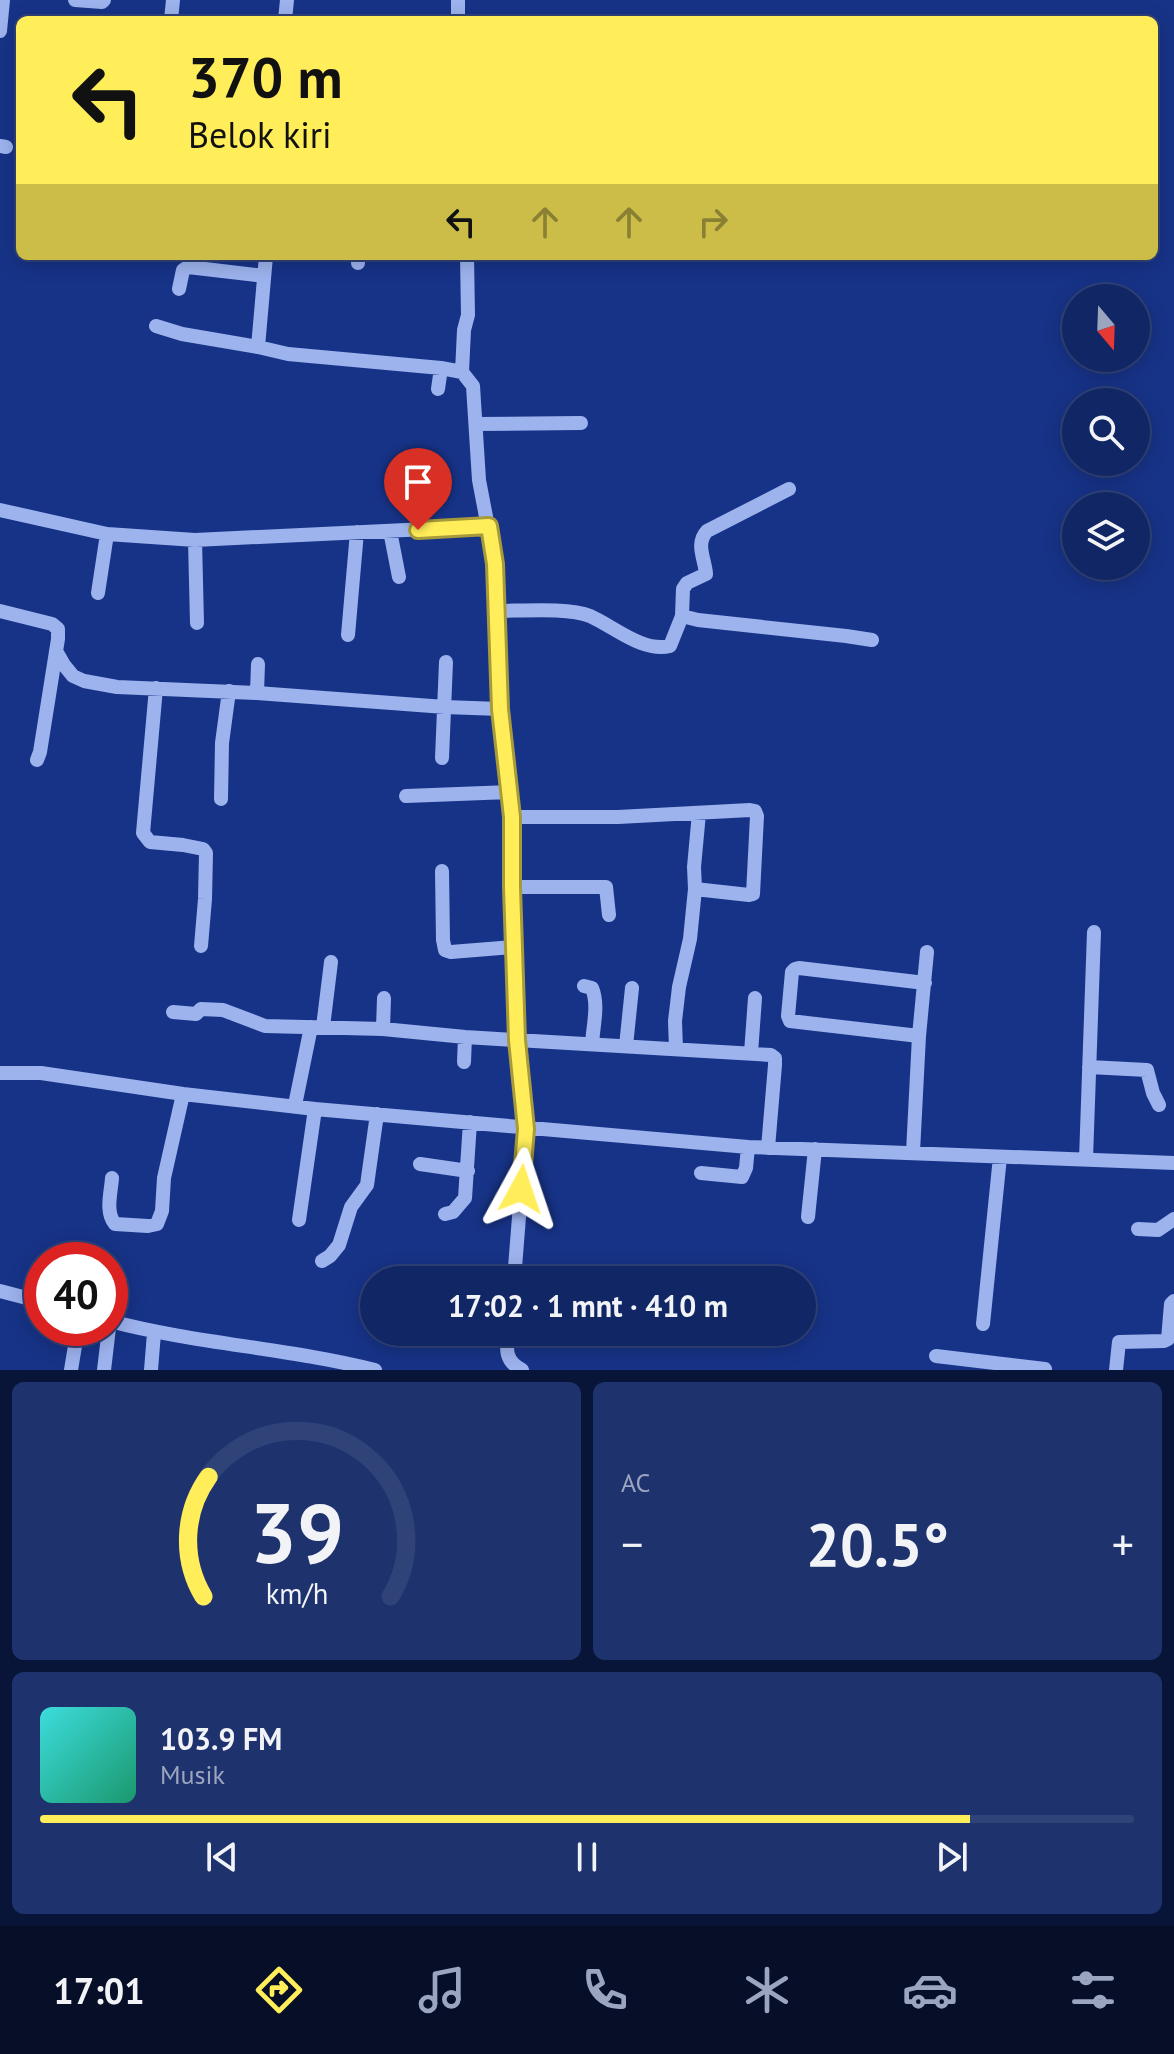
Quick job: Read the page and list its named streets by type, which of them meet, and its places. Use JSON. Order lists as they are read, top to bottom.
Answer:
{
  "north": "bottom",
  "page": {
    "turn": ["370 m", "Belok kiri"],
    "limit": "40",
    "trip": "17:02 · 1 mnt · 410 m",
    "tile": "AC",
    "heat": ["−", "20.5°", "+"],
    "song": ["103.9 FM", "Musik"],
    "tabs": "17:01",
    "gauge": ["39", "km/h"]
  }
}
